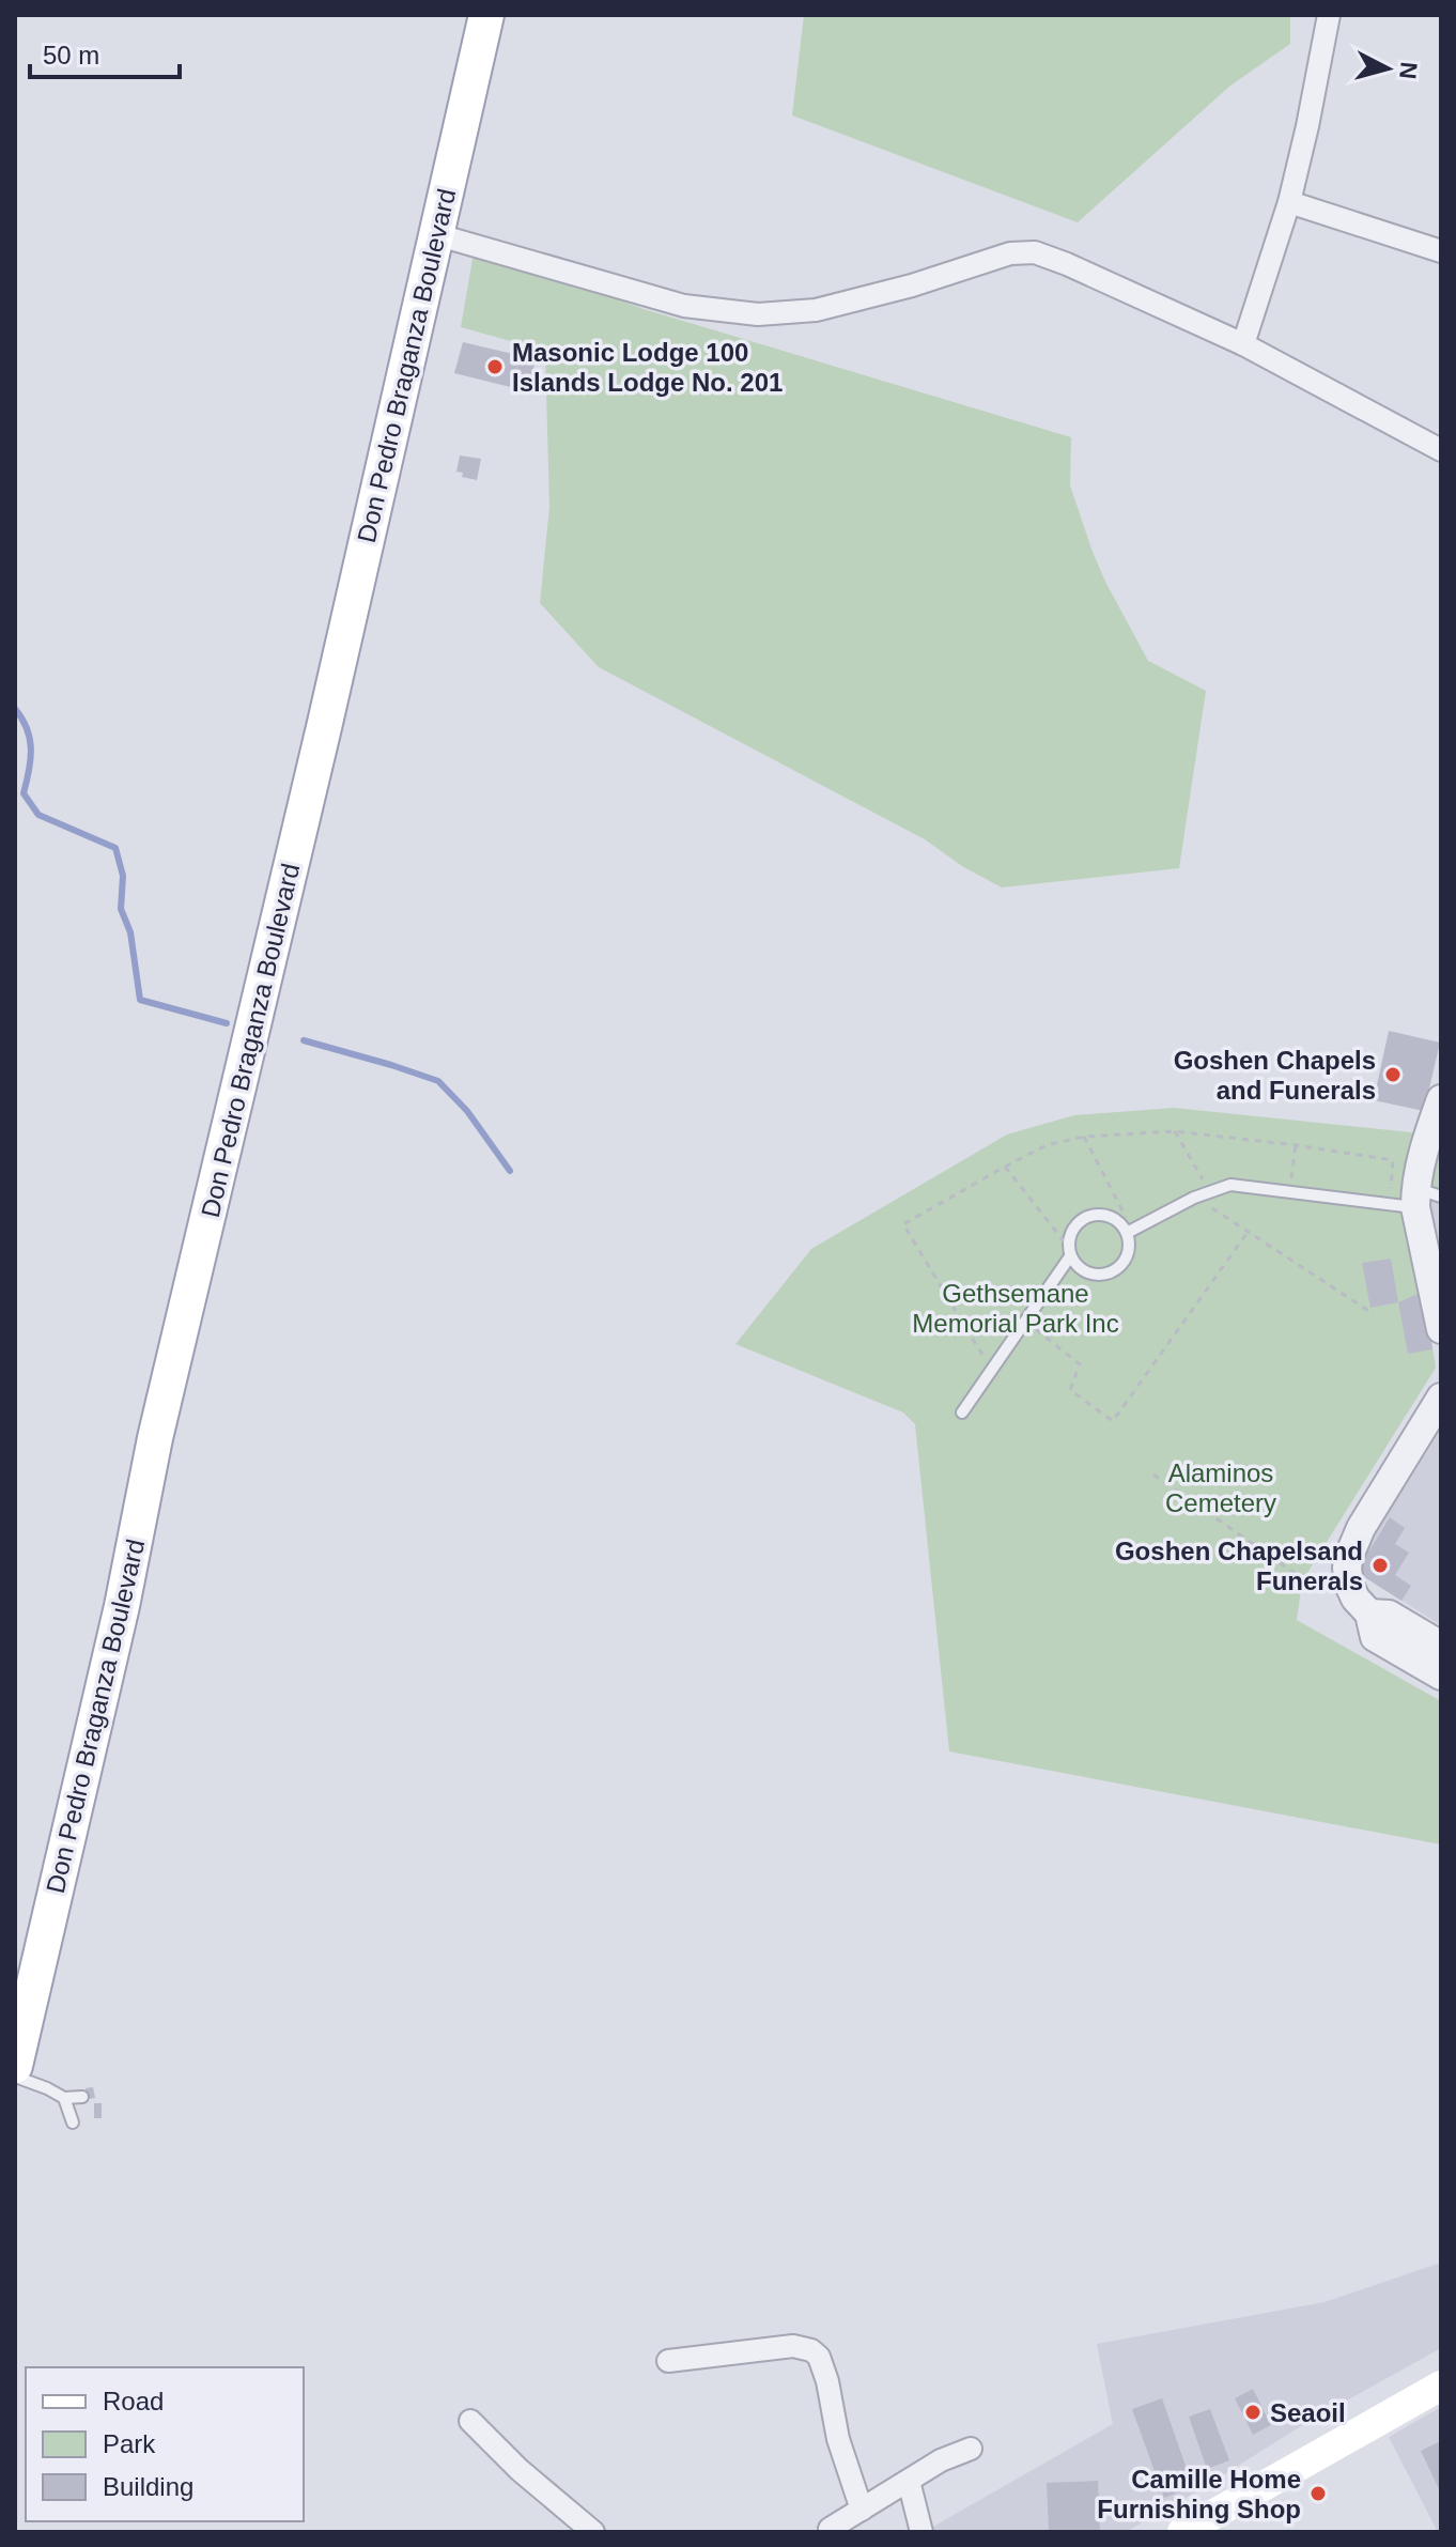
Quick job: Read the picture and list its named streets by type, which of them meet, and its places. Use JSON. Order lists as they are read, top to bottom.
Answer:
{
  "streets": {
    "main road": ["Don Pedro Braganza Boulevard"]
  },
  "parks": ["Gethsemane Memorial Park Inc", "Alaminos Cemetery"],
  "places": [
    "Masonic Lodge 100 Islands Lodge No. 201",
    "Goshen Chapels and Funerals",
    "Goshen Chapelsand Funerals",
    "Seaoil",
    "Camille Home Furnishing Shop"
  ],
  "legend": ["Road", "Park", "Building"],
  "scale_bar": "50 m",
  "north": "right"
}
